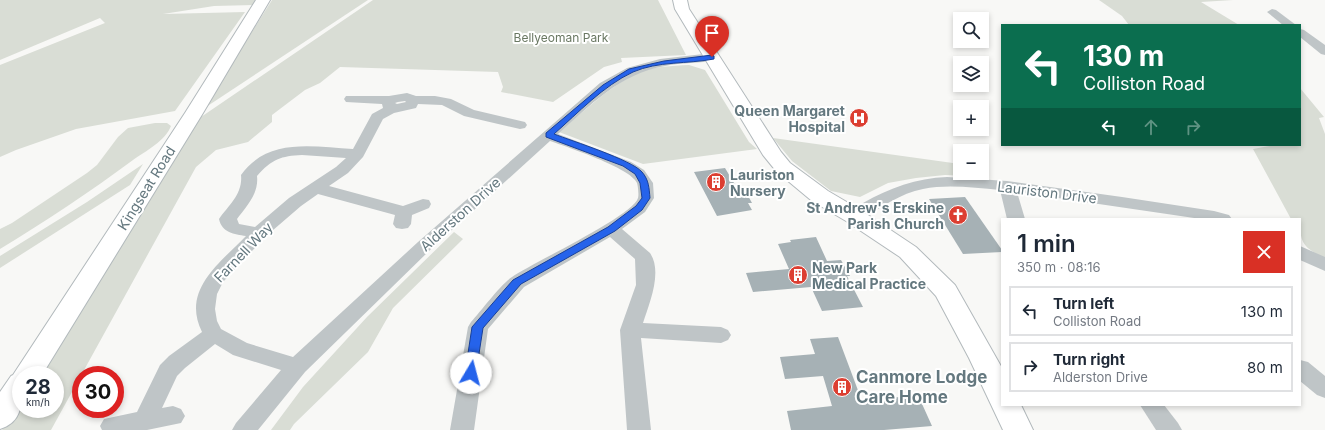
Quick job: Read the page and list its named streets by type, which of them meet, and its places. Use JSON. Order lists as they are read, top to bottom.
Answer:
{
  "streets": {
    "street": [
      "Kingseat Road",
      "Lauriston Drive",
      "Alderston Drive",
      "Farnell Way"
    ]
  },
  "parks": ["Bellyeoman Park"],
  "places": {
    "hospital": ["Queen Margaret Hospital"],
    "building": ["Lauriston Nursery", "New Park Medical Practice", "Canmore Lodge Care Home"],
    "church": ["St Andrew's Erskine Parish Church"]
  },
  "page": {
    "map_buttons": ["+", "−"],
    "turn": ["130 m", "Colliston Road"],
    "heading": ["1 min", "350 m · 08:16"],
    "list": [
      {
        "name": "Turn left",
        "note": "Colliston Road",
        "value": "130 m"
      },
      {
        "name": "Turn right",
        "note": "Alderston Drive",
        "value": "80 m"
      }
    ],
    "speed": "28 km/h",
    "limit": "30"
  }
}
